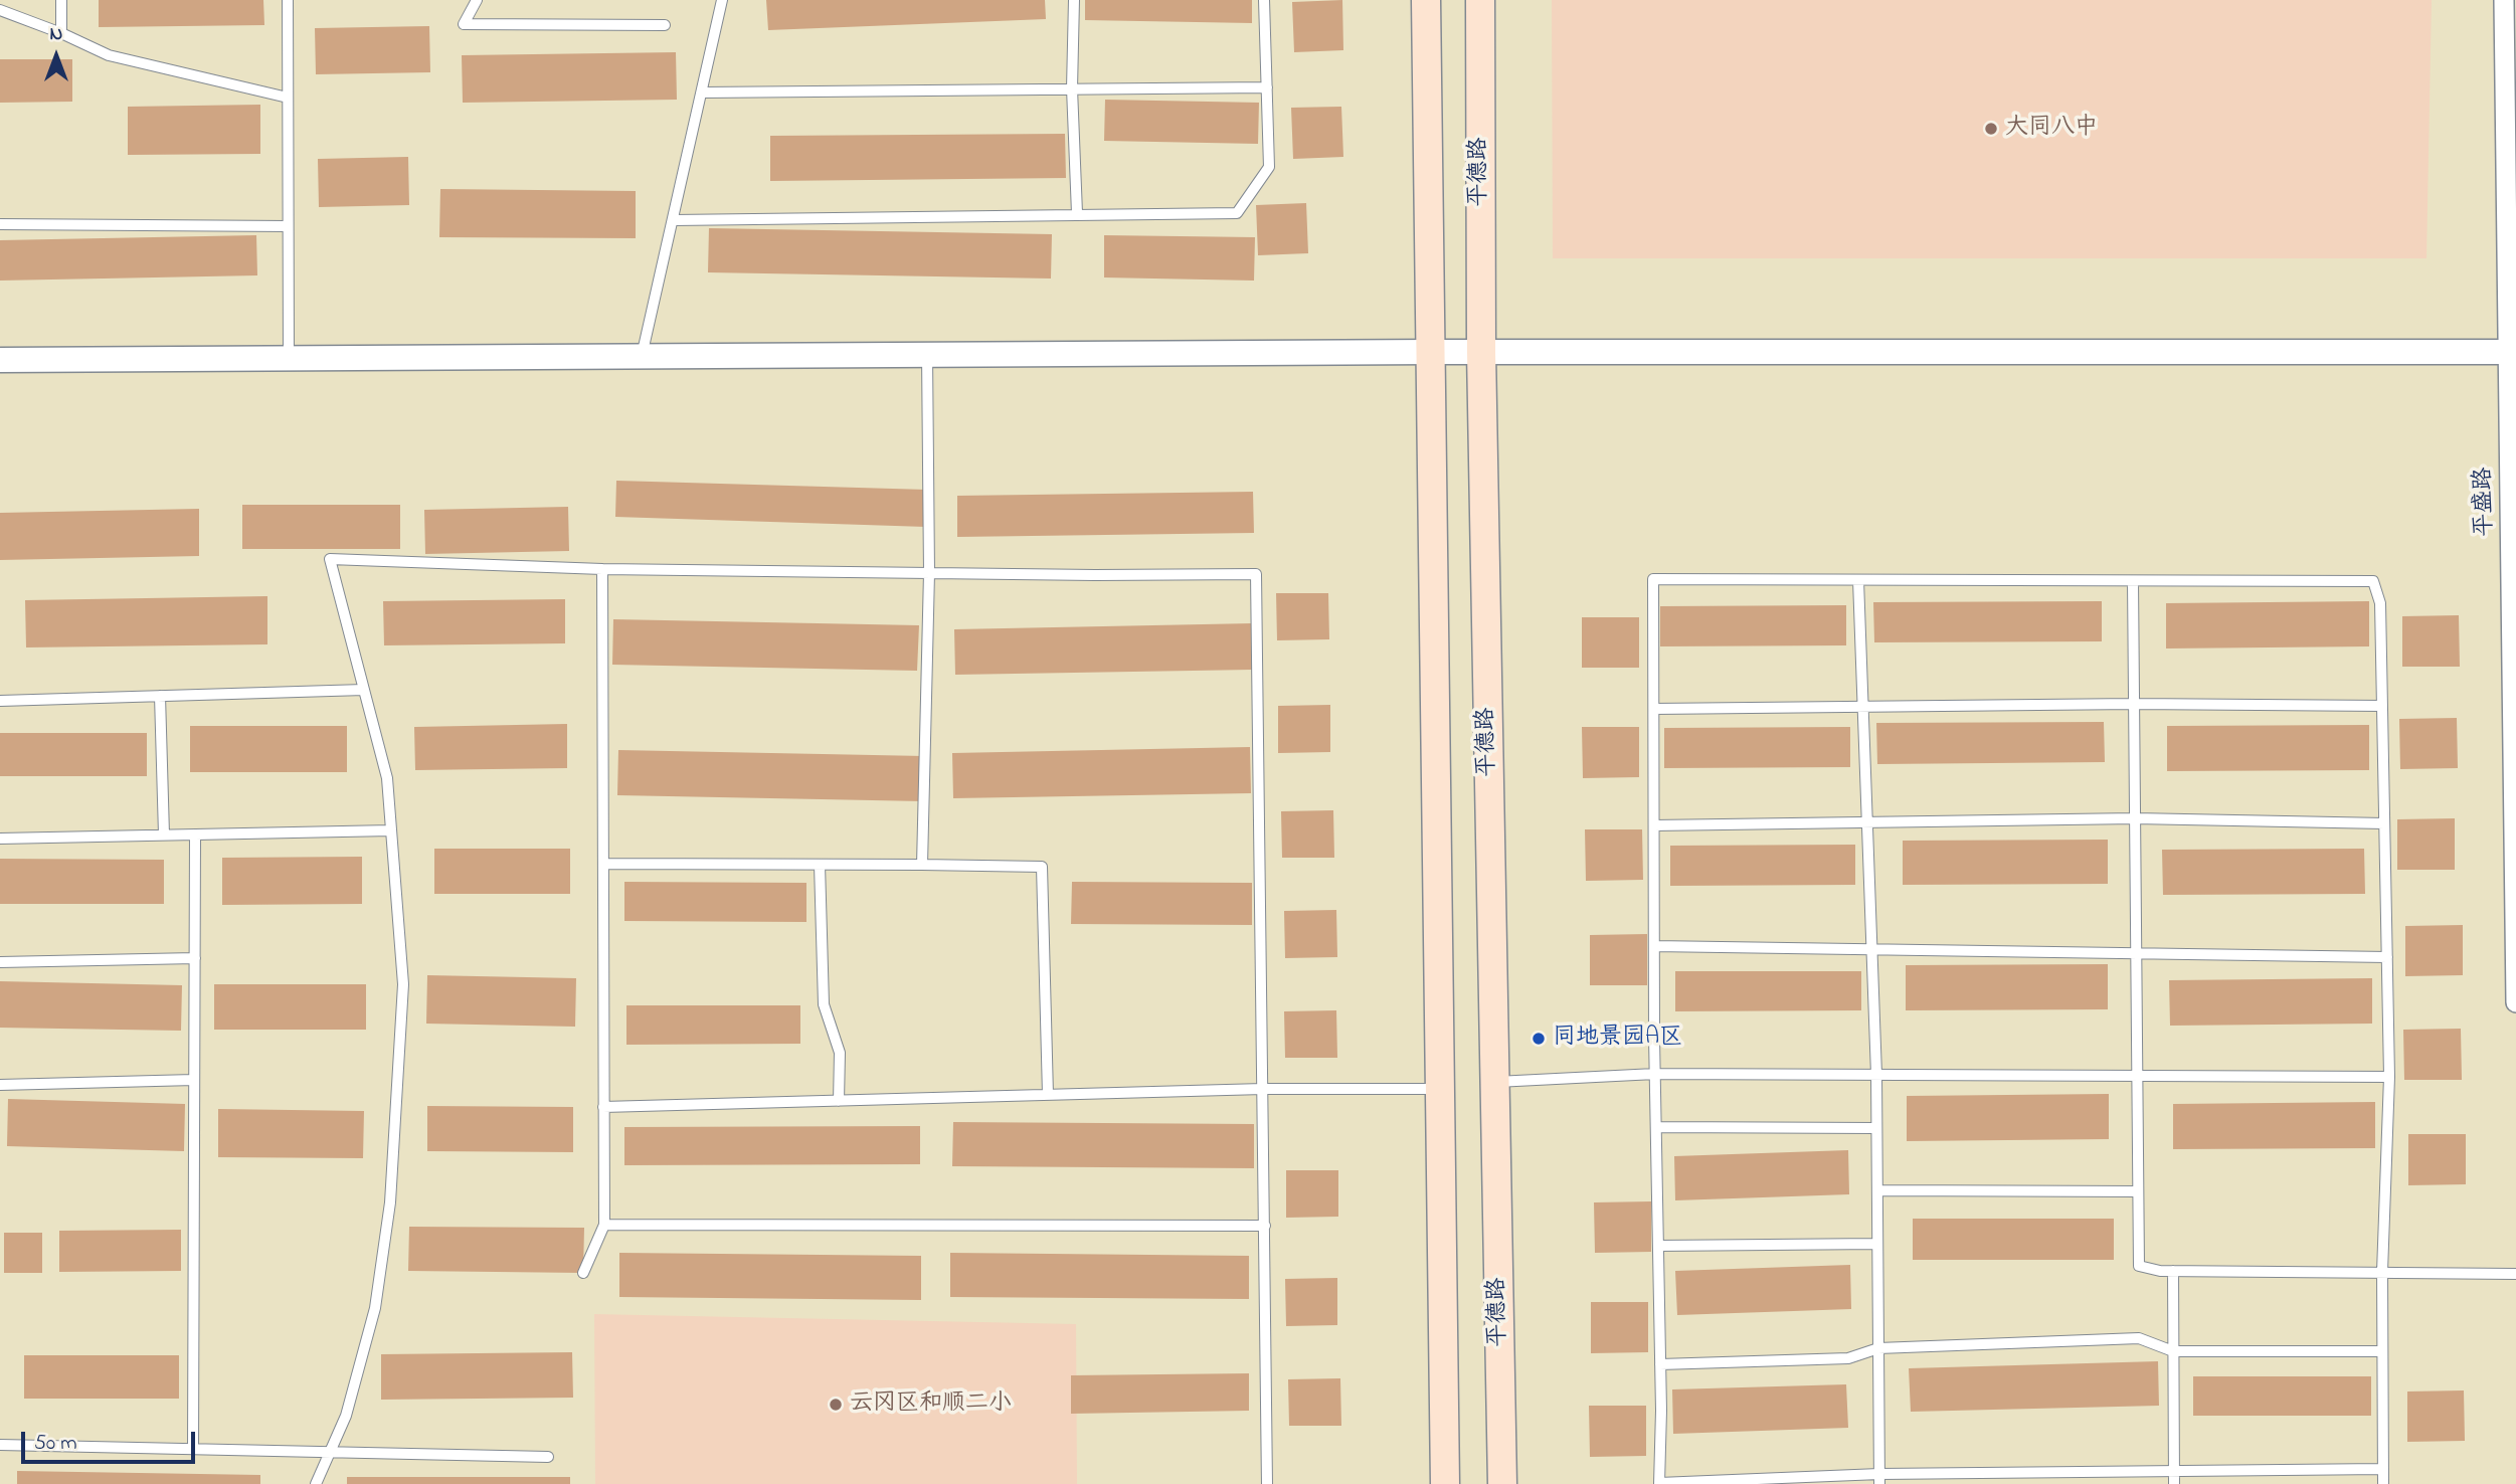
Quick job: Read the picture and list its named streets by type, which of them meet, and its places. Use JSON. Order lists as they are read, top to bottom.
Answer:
{
  "streets": {
    "main road": ["平德路"],
    "street": ["平盛路"]
  },
  "places": ["大同八中", "同地景园A区", "云冈区和顺二小"],
  "scale_bar": "50 m",
  "north": "top"
}
